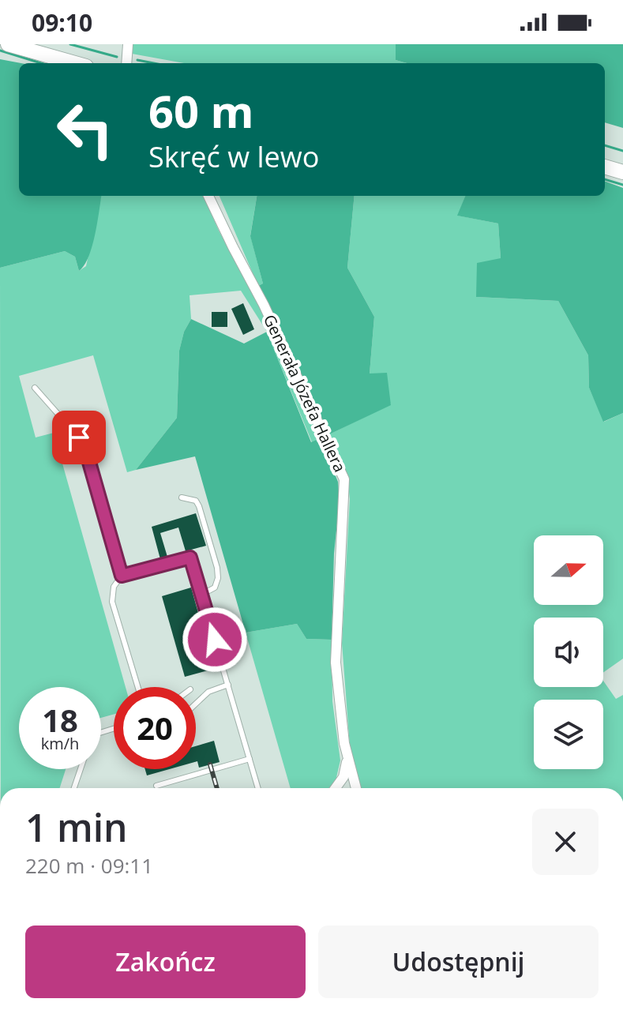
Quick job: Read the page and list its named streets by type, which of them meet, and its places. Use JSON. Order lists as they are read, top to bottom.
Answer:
{
  "streets": {
    "street": ["Generała Józefa Hallera"]
  },
  "north": "right",
  "page": {
    "status": "09:10",
    "turn": ["60 m", "Skręć w lewo"],
    "speed": "18 km/h",
    "limit": "20",
    "heading": ["1 min", "220 m · 09:11"],
    "buttons": ["Zakończ", "Udostępnij"]
  }
}
